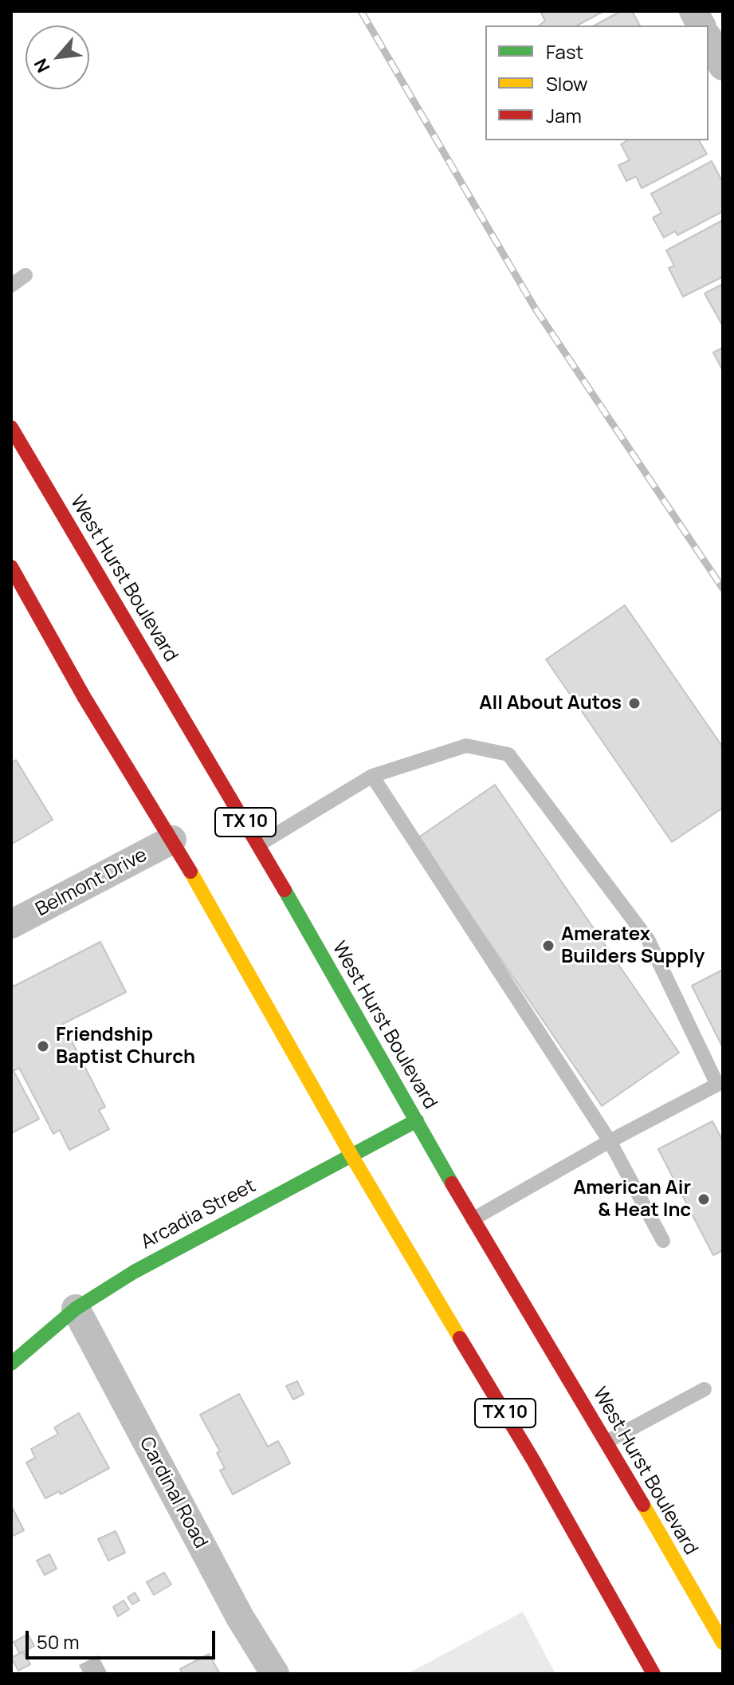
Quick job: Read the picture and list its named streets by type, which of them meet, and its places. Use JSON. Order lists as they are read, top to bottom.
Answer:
{
  "streets": {
    "main road": ["West Hurst Boulevard", "TX 10", "Arcadia Street"],
    "street": ["Belmont Drive", "Cardinal Road"]
  },
  "crossings": [
    ["West Hurst Boulevard", "Arcadia Street"],
    ["TX 10", "Belmont Drive"],
    ["TX 10", "Arcadia Street"],
    ["Arcadia Street", "Cardinal Road"]
  ],
  "places": [
    "All About Autos",
    "Ameratex Builders Supply",
    "Friendship Baptist Church",
    "American Air & Heat Inc"
  ],
  "legend": ["Fast", "Slow", "Jam"],
  "scale_bar": "50 m",
  "north": "bottom left"
}
